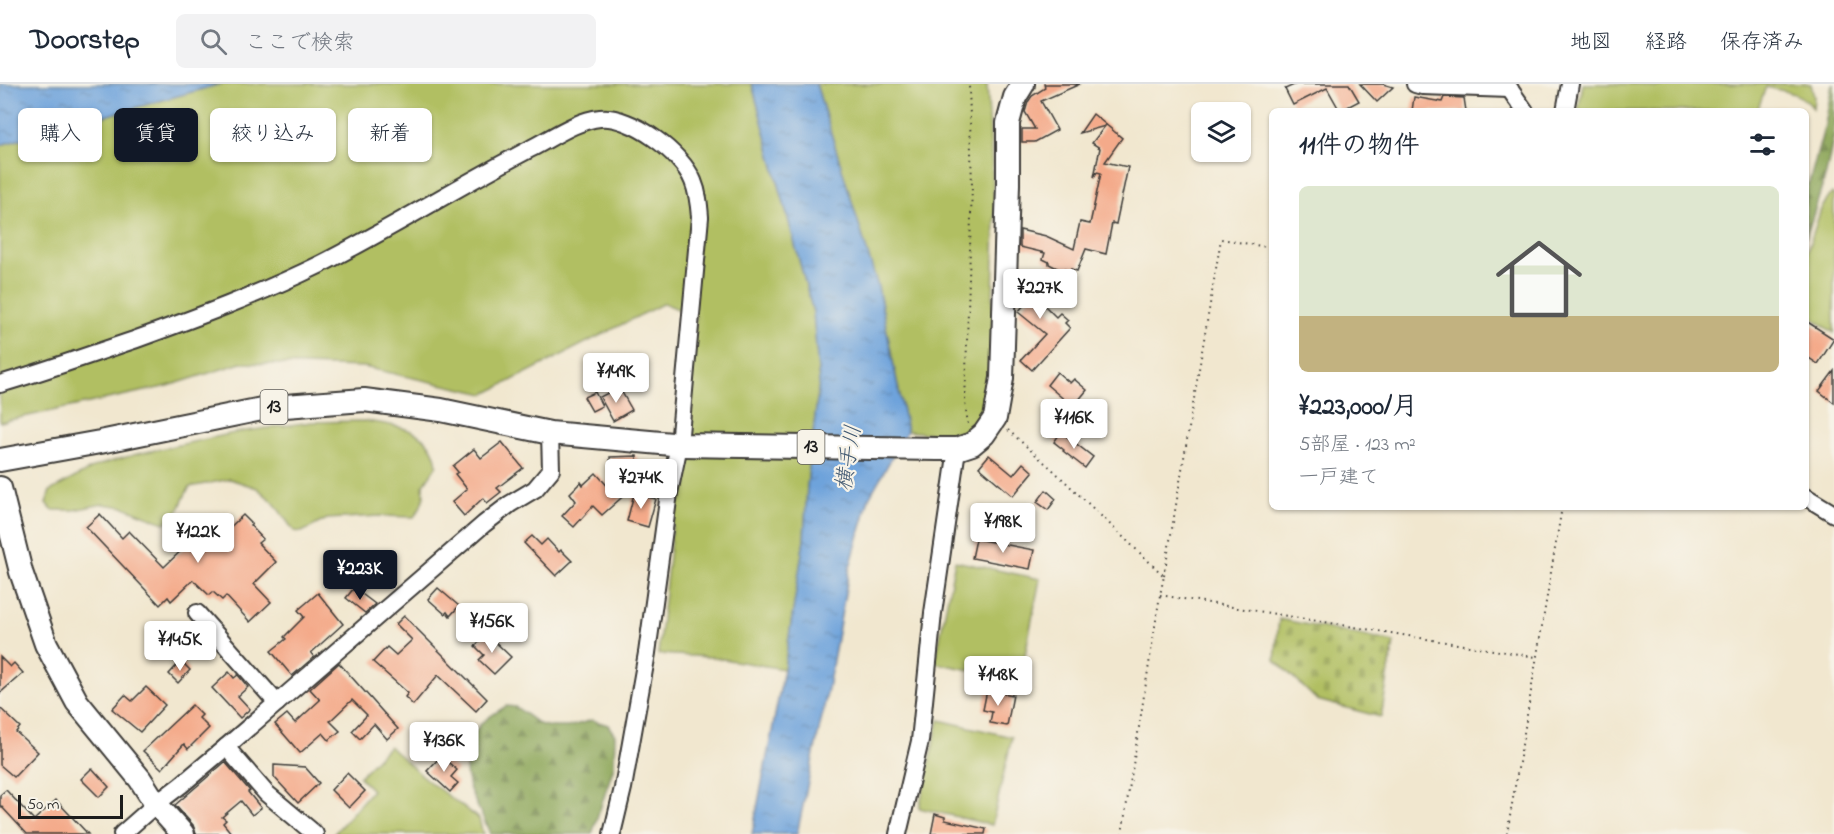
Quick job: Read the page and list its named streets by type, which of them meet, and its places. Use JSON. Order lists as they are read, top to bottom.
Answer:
{
  "streets": {
    "main road": ["13"]
  },
  "water": ["横手川"],
  "scale_bar": "50 m",
  "page": {
    "header": "Doorstep",
    "search": "ここで検索",
    "nav": ["地図", "経路", "保存済み"],
    "chip": [
      "購入",
      "賃貸",
      "絞り込み",
      "新着"
    ],
    "heading": "11件の物件",
    "list": [
      {
        "name": "¥223,000/月",
        "note": "5部屋 · 123 m² · 一戸建て"
      }
    ],
    "price": [
      "¥227K",
      "¥149K",
      "¥116K",
      "¥274K",
      "¥198K",
      "¥122K",
      "¥223K",
      "¥156K",
      "¥145K",
      "¥148K",
      "¥136K"
    ],
    "scale": "50 m"
  }
}
